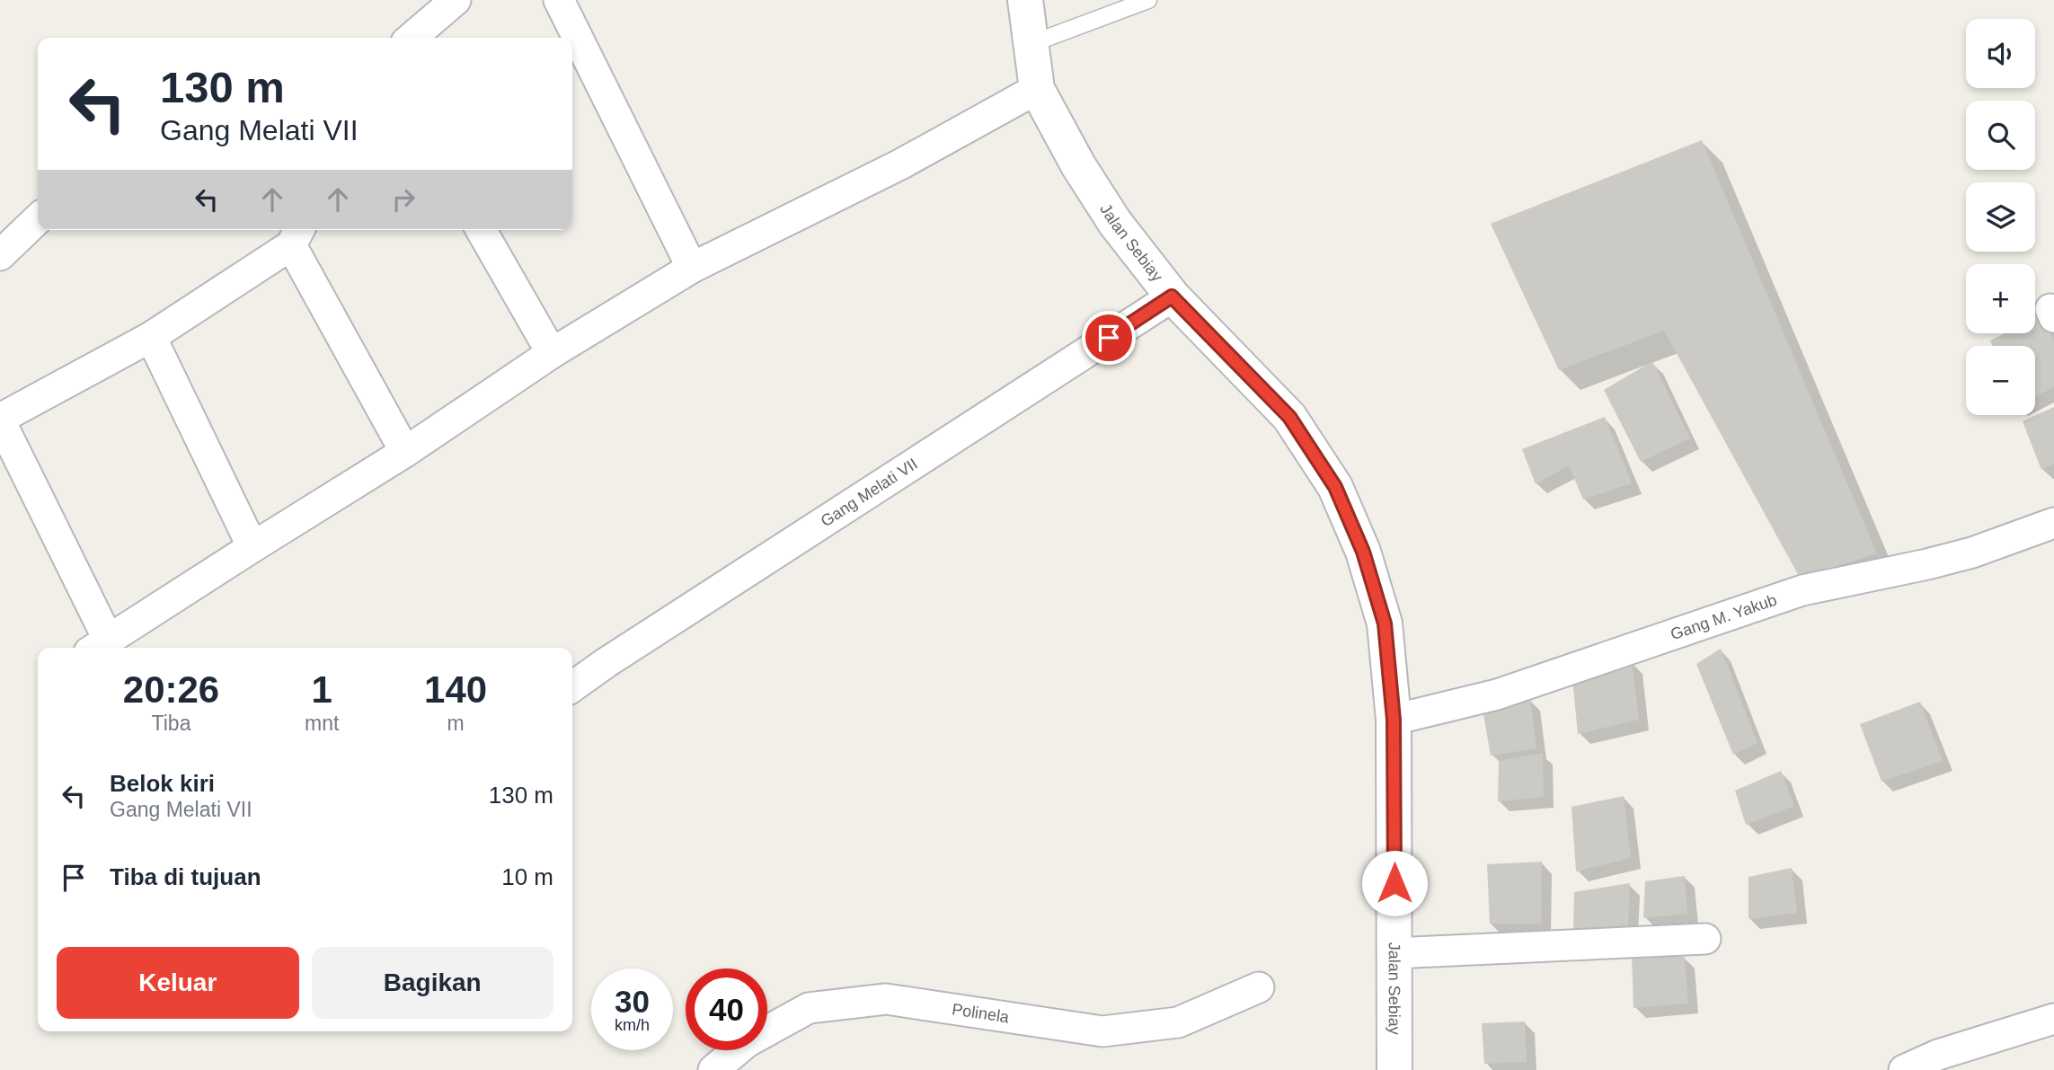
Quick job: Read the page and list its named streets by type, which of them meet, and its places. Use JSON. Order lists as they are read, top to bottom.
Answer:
{
  "streets": {
    "street": [
      "Jalan Sebiay",
      "Gang Melati VII",
      "Gang M. Yakub",
      "Polinela"
    ]
  },
  "crossings": [
    ["Jalan Sebiay", "Gang Melati VII"],
    ["Jalan Sebiay", "Gang M. Yakub"]
  ],
  "page": {
    "map_buttons": ["+", "−"],
    "turn": ["130 m", "Gang Melati VII"],
    "eta": [
      "20:26",
      "Tiba",
      "1",
      "mnt",
      "140",
      "m"
    ],
    "list": [
      {
        "name": "Belok kiri",
        "note": "Gang Melati VII",
        "value": "130 m"
      },
      {
        "name": "Tiba di tujuan",
        "value": "10 m"
      }
    ],
    "buttons": ["Keluar", "Bagikan"],
    "speed": "30 km/h",
    "limit": "40"
  }
}
